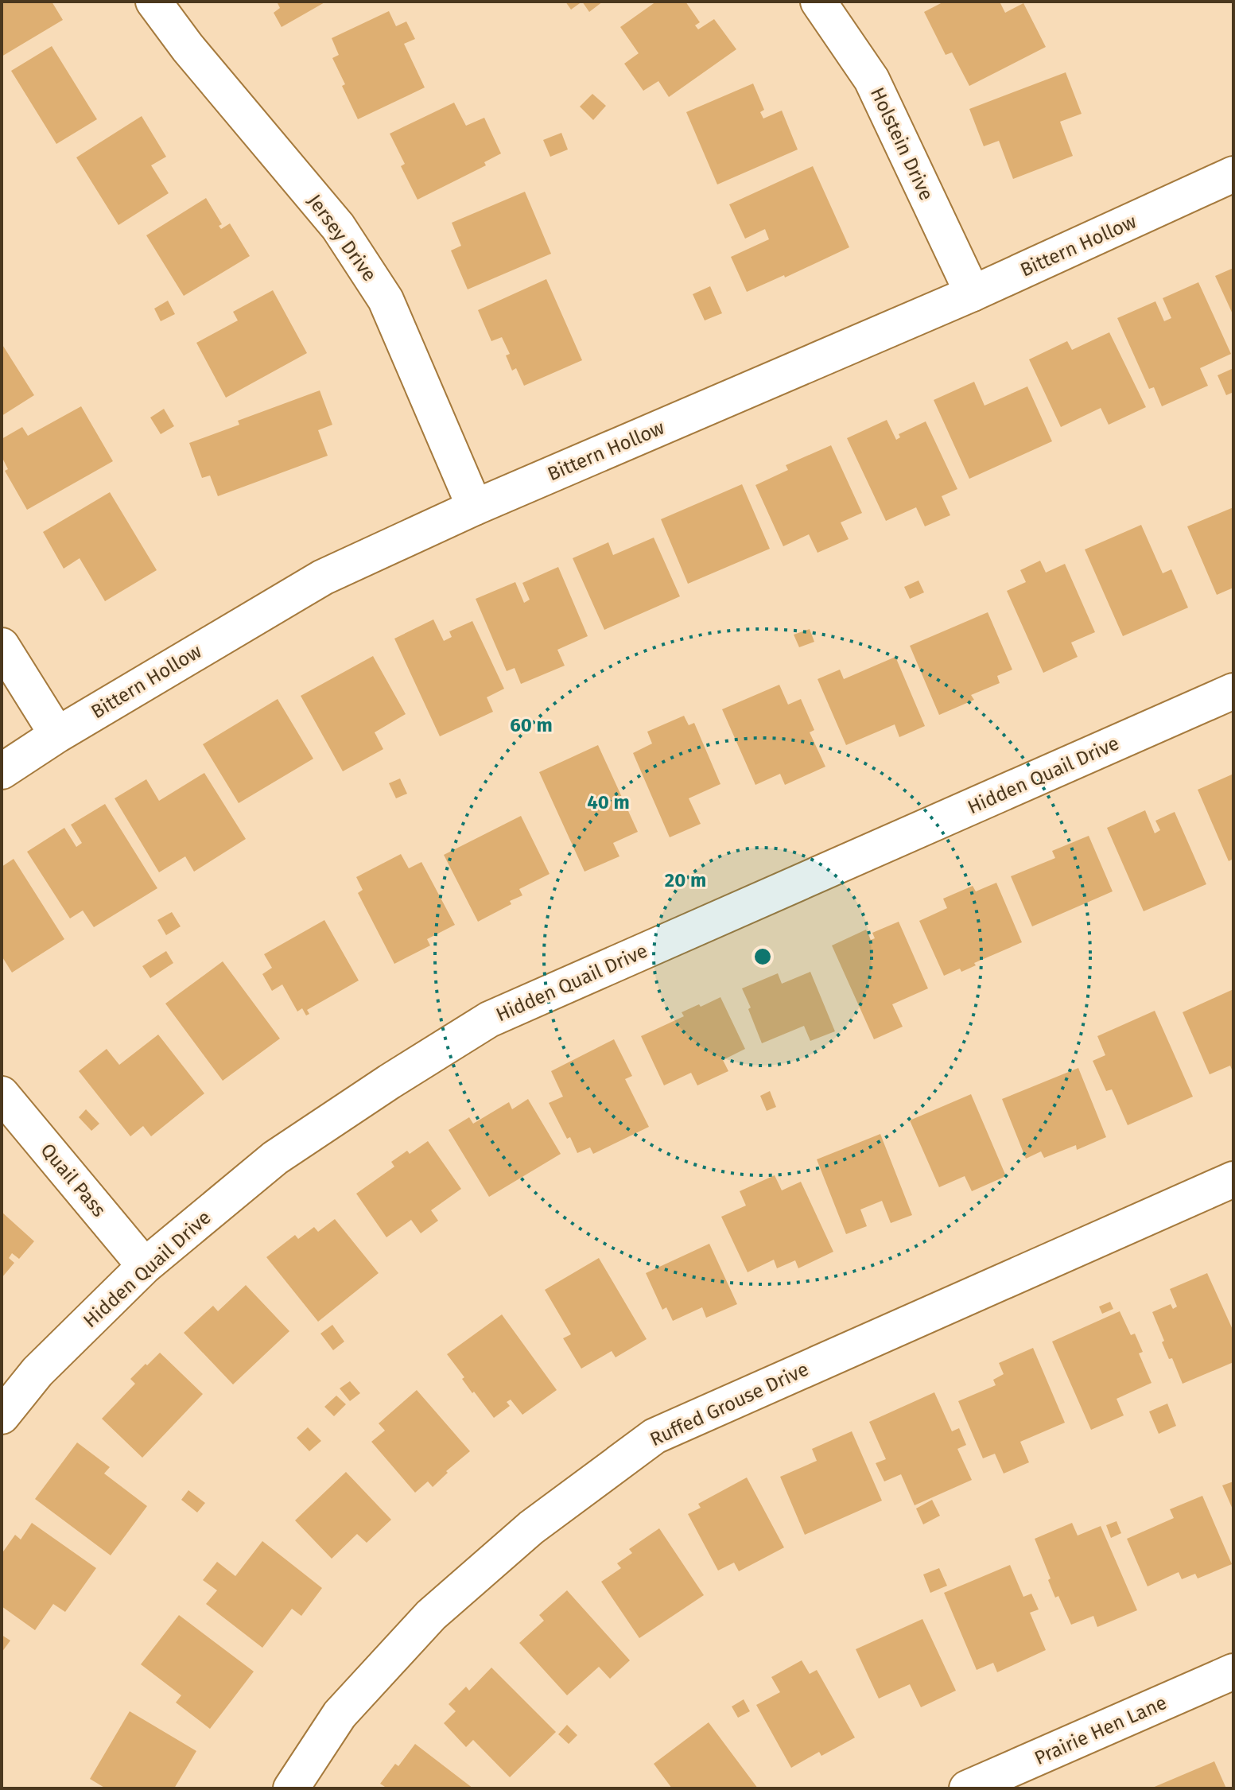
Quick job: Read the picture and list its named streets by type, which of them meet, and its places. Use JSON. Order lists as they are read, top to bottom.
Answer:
{
  "streets": {
    "street": [
      "Holstein Drive",
      "Jersey Drive",
      "Bittern Hollow",
      "Hidden Quail Drive",
      "Quail Pass",
      "Ruffed Grouse Drive",
      "Prairie Hen Lane"
    ]
  },
  "crossings": [
    ["Holstein Drive", "Bittern Hollow"],
    ["Jersey Drive", "Bittern Hollow"],
    ["Hidden Quail Drive", "Quail Pass"]
  ],
  "rings": ["60 m", "40 m", "20 m"]
}
